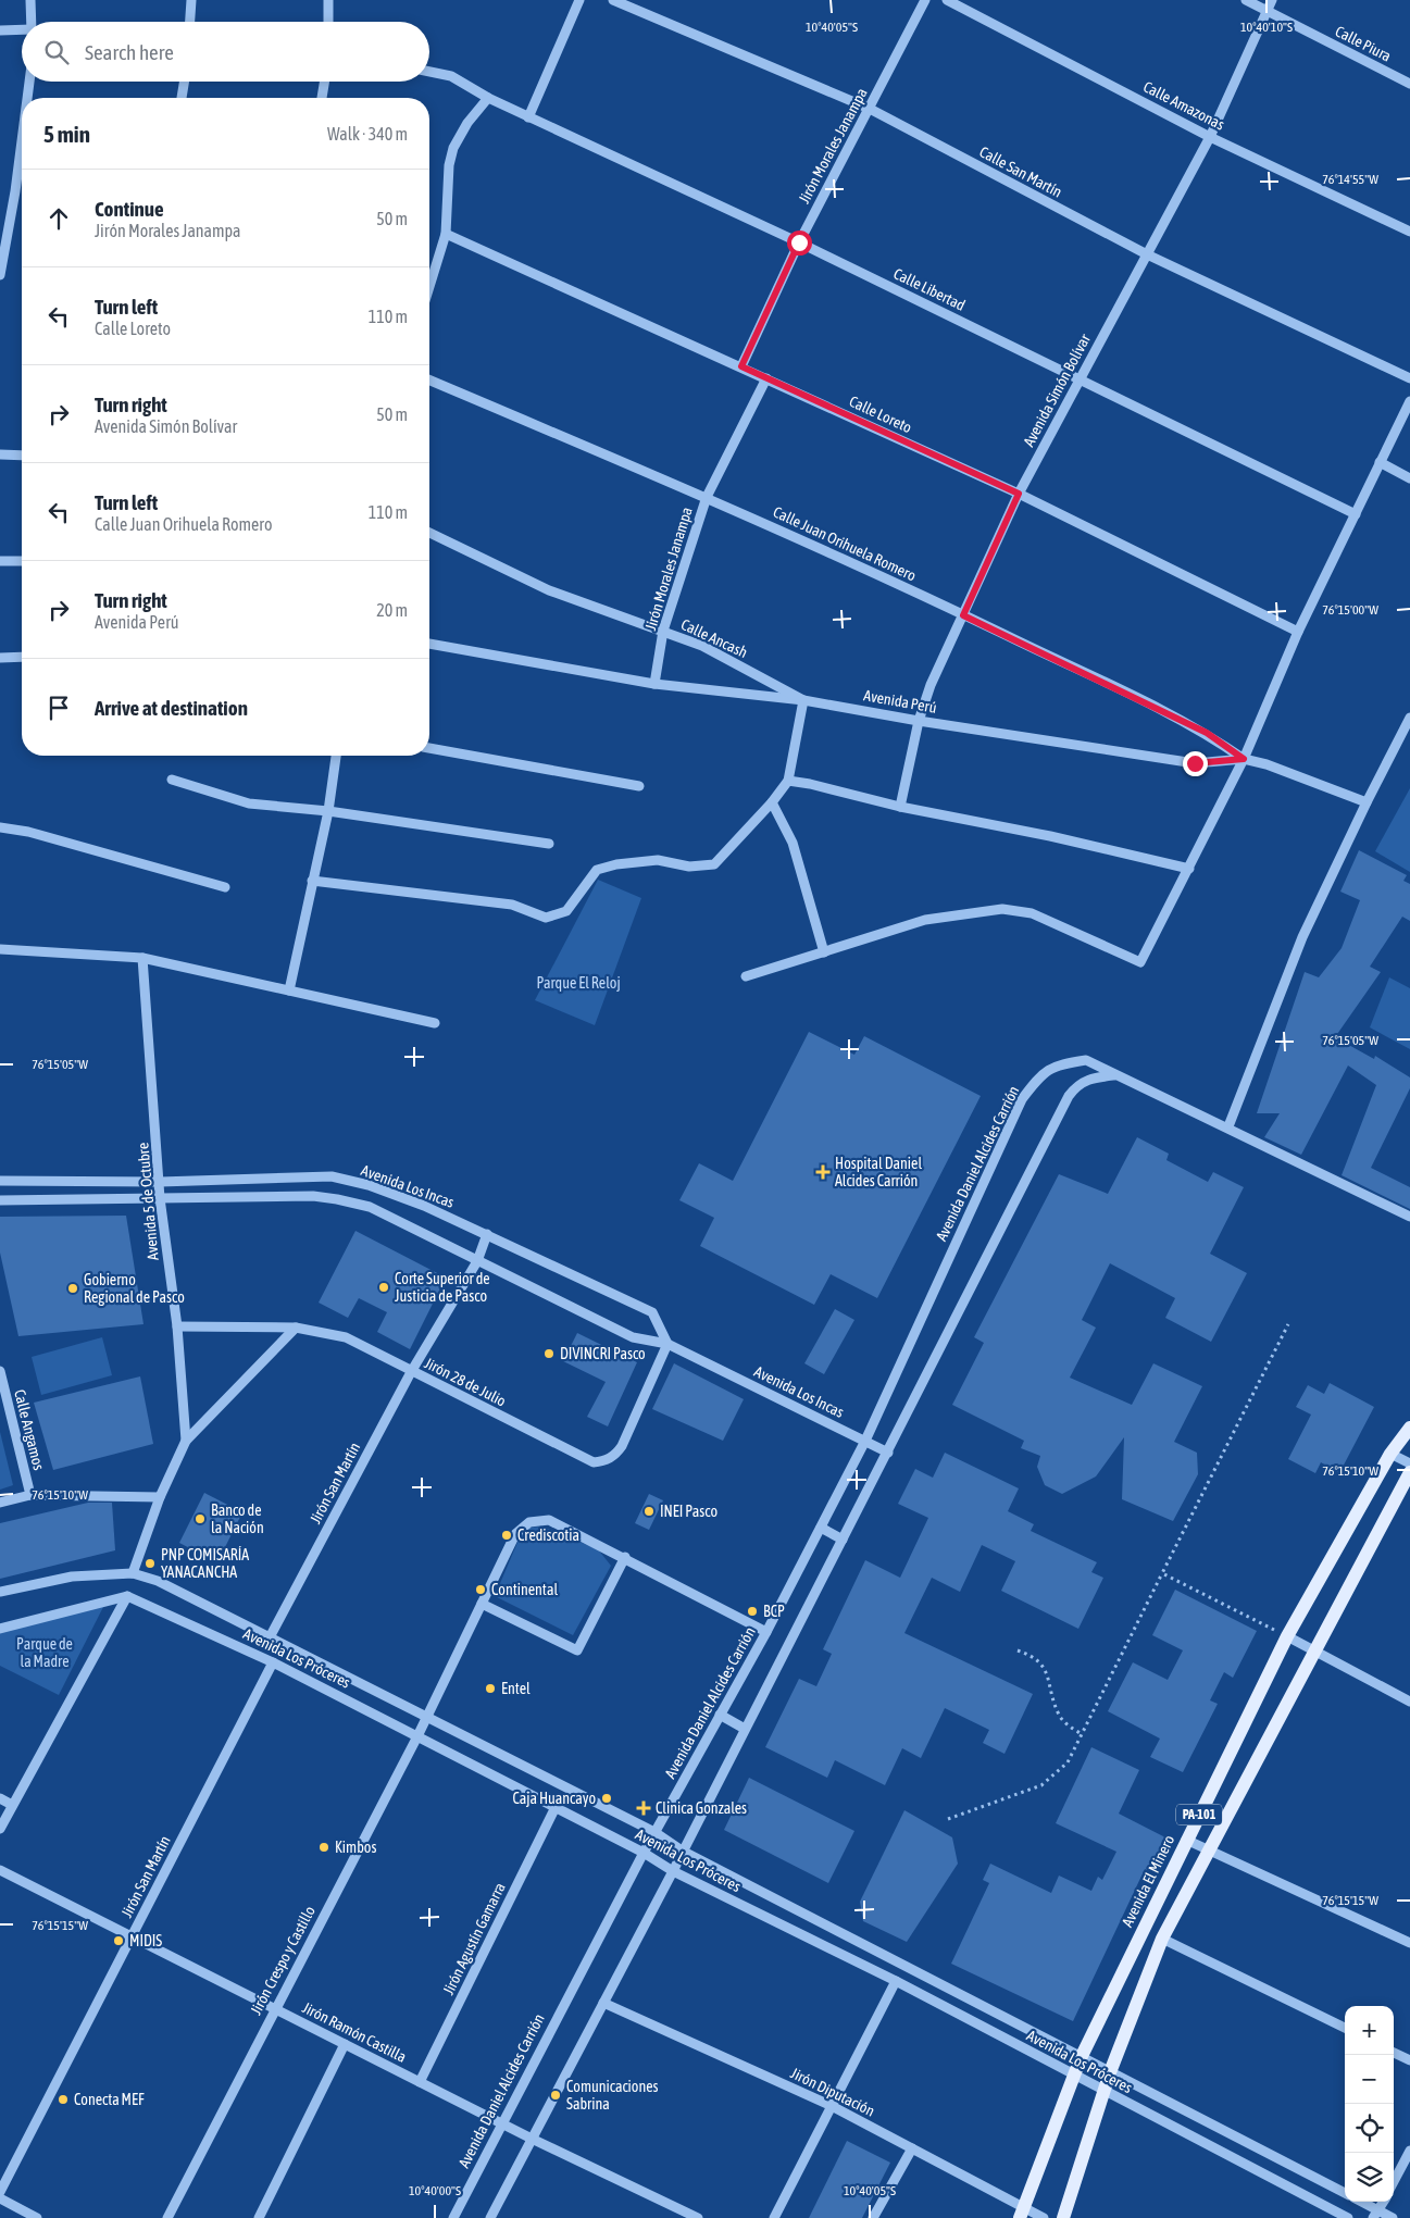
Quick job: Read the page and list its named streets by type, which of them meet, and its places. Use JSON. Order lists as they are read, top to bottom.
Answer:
{
  "streets": {
    "main road": ["PA-101", "Avenida El Minero"],
    "street": [
      "Calle Piura",
      "Calle Amazonas",
      "Jirón Morales Janampa",
      "Calle San Martín",
      "Calle Libertad",
      "Avenida Simón Bolívar",
      "Calle Loreto",
      "Calle Juan Orihuela Romero",
      "Calle Ancash",
      "Avenida Perú",
      "Avenida Daniel Alcides Carrión",
      "Avenida Los Incas",
      "Avenida 5 de Octubre",
      "Jirón 28 de Julio",
      "Calle Angamos",
      "Jirón San Martín",
      "Avenida Los Próceres",
      "Jirón Agustín Gamarra",
      "Jirón Crespo y Castillo",
      "Jirón Ramón Castilla",
      "Jirón Diputación"
    ]
  },
  "crossings": [
    ["Calle Piura", "Avenida Simón Bolívar"],
    ["Calle Amazonas", "Avenida Simón Bolívar"],
    ["Jirón Morales Janampa", "Calle San Martín"],
    ["Jirón Morales Janampa", "Calle Libertad"],
    ["Jirón Morales Janampa", "Calle Loreto"],
    ["Jirón Morales Janampa", "Calle Juan Orihuela Romero"],
    ["Jirón Morales Janampa", "Calle Ancash"],
    ["Jirón Morales Janampa", "Avenida Perú"],
    ["Calle San Martín", "Avenida Simón Bolívar"],
    ["Calle Libertad", "Avenida Simón Bolívar"],
    ["Avenida Simón Bolívar", "Calle Loreto"],
    ["Avenida Simón Bolívar", "Calle Juan Orihuela Romero"],
    ["Avenida Simón Bolívar", "Avenida Perú"],
    ["Calle Juan Orihuela Romero", "Avenida Perú"],
    ["Calle Ancash", "Avenida Perú"],
    ["Avenida Daniel Alcides Carrión", "Avenida Los Incas"],
    ["Avenida Daniel Alcides Carrión", "Avenida Los Próceres"],
    ["Avenida Daniel Alcides Carrión", "Jirón Crespo y Castillo"],
    ["Avenida Daniel Alcides Carrión", "Jirón Ramón Castilla"],
    ["Avenida Los Incas", "Avenida 5 de Octubre"],
    ["Avenida Los Incas", "Jirón 28 de Julio"],
    ["Avenida Los Incas", "Jirón San Martín"],
    ["Avenida 5 de Octubre", "Jirón 28 de Julio"],
    ["Jirón 28 de Julio", "Jirón San Martín"],
    ["Jirón San Martín", "Avenida Los Próceres"],
    ["Jirón San Martín", "Jirón Ramón Castilla"],
    ["Avenida Los Próceres", "PA-101"],
    ["Avenida Los Próceres", "Avenida El Minero"],
    ["Avenida Los Próceres", "Jirón Agustín Gamarra"],
    ["Avenida Los Próceres", "Jirón Crespo y Castillo"],
    ["Avenida El Minero", "Jirón Diputación"],
    ["Jirón Agustín Gamarra", "Jirón Ramón Castilla"],
    ["Jirón Crespo y Castillo", "Jirón Ramón Castilla"]
  ],
  "parks": ["Parque El Reloj", "Parque de la Madre"],
  "places": {
    "health": ["Hospital Daniel Alcides Carrión", "Clinica Gonzales"],
    "other": [
      "Corte Superior de Justicia de Pasco",
      "Gobierno Regional de Pasco",
      "DIVINCRI Pasco",
      "INEI Pasco",
      "Banco de la Nación",
      "Crediscotia",
      "PNP COMISARÍA YANACANCHA",
      "Continental",
      "BCP",
      "Entel",
      "Caja Huancayo",
      "Kimbos",
      "MIDIS",
      "Comunicaciones Sabrina",
      "Conecta MEF"
    ]
  },
  "page": {
    "search": "Search here",
    "heading": ["5 min", "Walk · 340 m"],
    "list": [
      ["Continue", "Jirón Morales Janampa", "50 m"],
      ["Turn left", "Calle Loreto", "110 m"],
      ["Turn right", "Avenida Simón Bolívar", "50 m"],
      ["Turn left", "Calle Juan Orihuela Romero", "110 m"],
      ["Turn right", "Avenida Perú", "20 m"],
      "Arrive at destination"
    ],
    "map_buttons": ["+", "−"]
  },
  "coordinates": [
    "10°40'05\"S",
    "10°40'10\"S",
    "76°14'55\"W",
    "76°15'00\"W",
    "76°15'05\"W",
    "76°15'10\"W",
    "76°15'15\"W",
    "10°40'00\"S"
  ]
}
